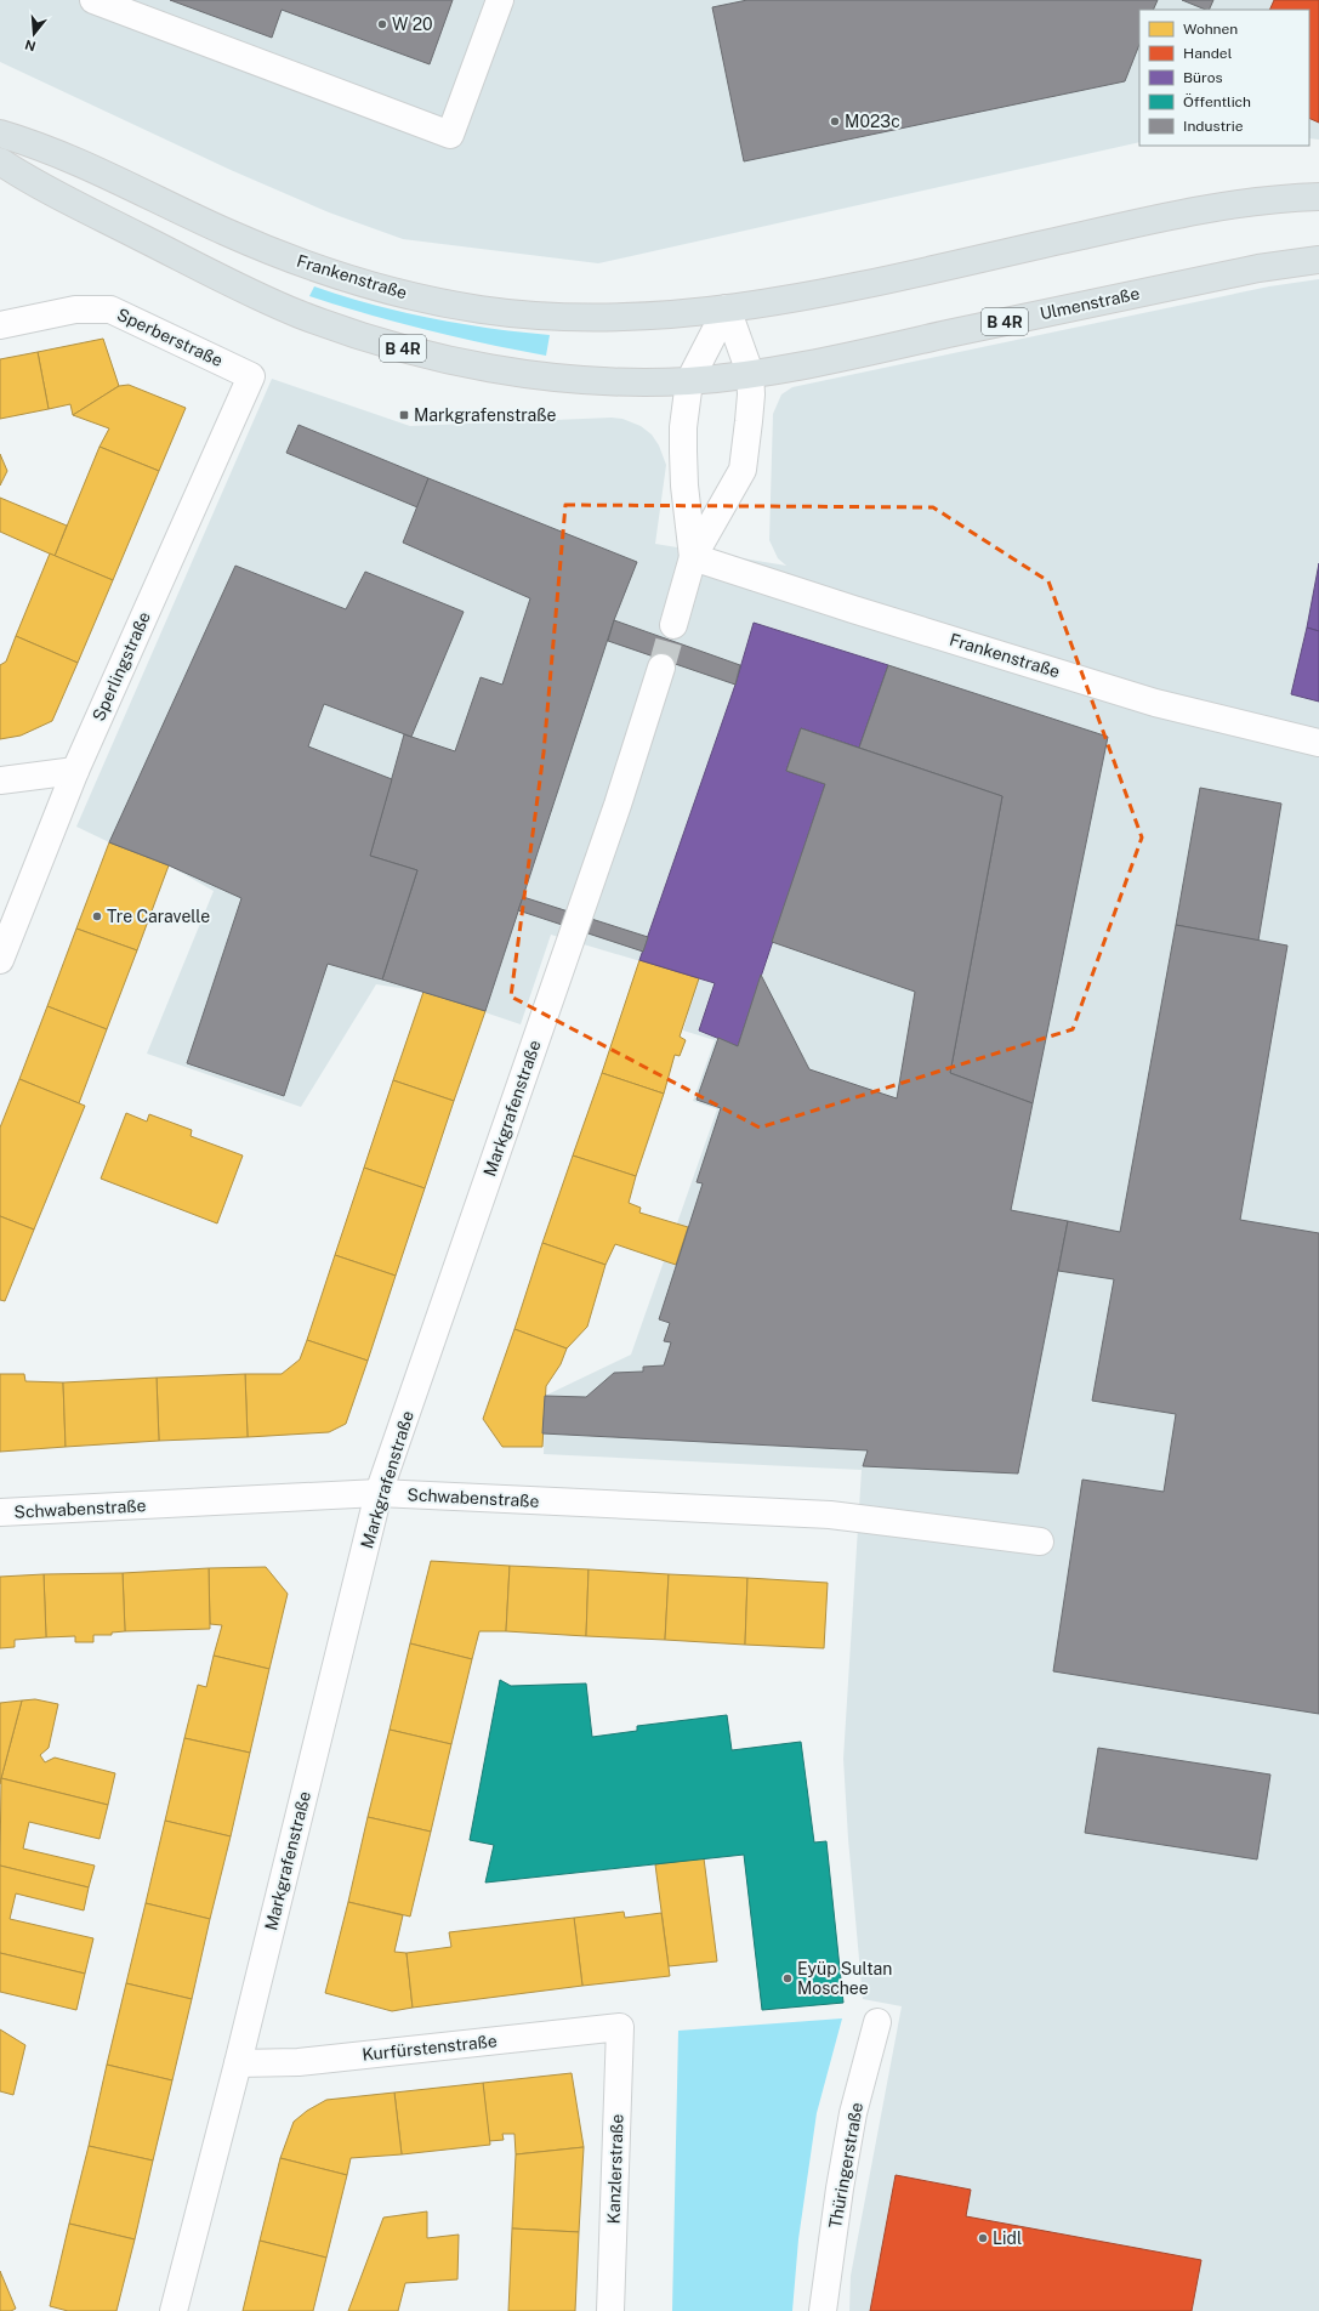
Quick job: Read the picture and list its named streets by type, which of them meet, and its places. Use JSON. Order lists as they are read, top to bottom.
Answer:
{
  "streets": {
    "main road": ["Frankenstraße", "Ulmenstraße", "B 4R"],
    "street": [
      "Sperberstraße",
      "Sperlingstraße",
      "Markgrafenstraße",
      "Schwabenstraße",
      "Kurfürstenstraße",
      "Thüringerstraße",
      "Kanzlerstraße"
    ]
  },
  "crossings": [
    ["Ulmenstraße", "B 4R"],
    ["Sperberstraße", "Sperlingstraße"],
    ["Markgrafenstraße", "Schwabenstraße"],
    ["Markgrafenstraße", "Kurfürstenstraße"],
    ["Kurfürstenstraße", "Kanzlerstraße"]
  ],
  "places": {
    "other": [
      "W 20",
      "M023c",
      "Tre Caravelle",
      "Eyüp Sultan Moschee",
      "Lidl"
    ],
    "transit": ["Markgrafenstraße"]
  },
  "legend": [
    "Wohnen",
    "Handel",
    "Büros",
    "Öffentlich",
    "Industrie"
  ],
  "north": "bottom"
}
